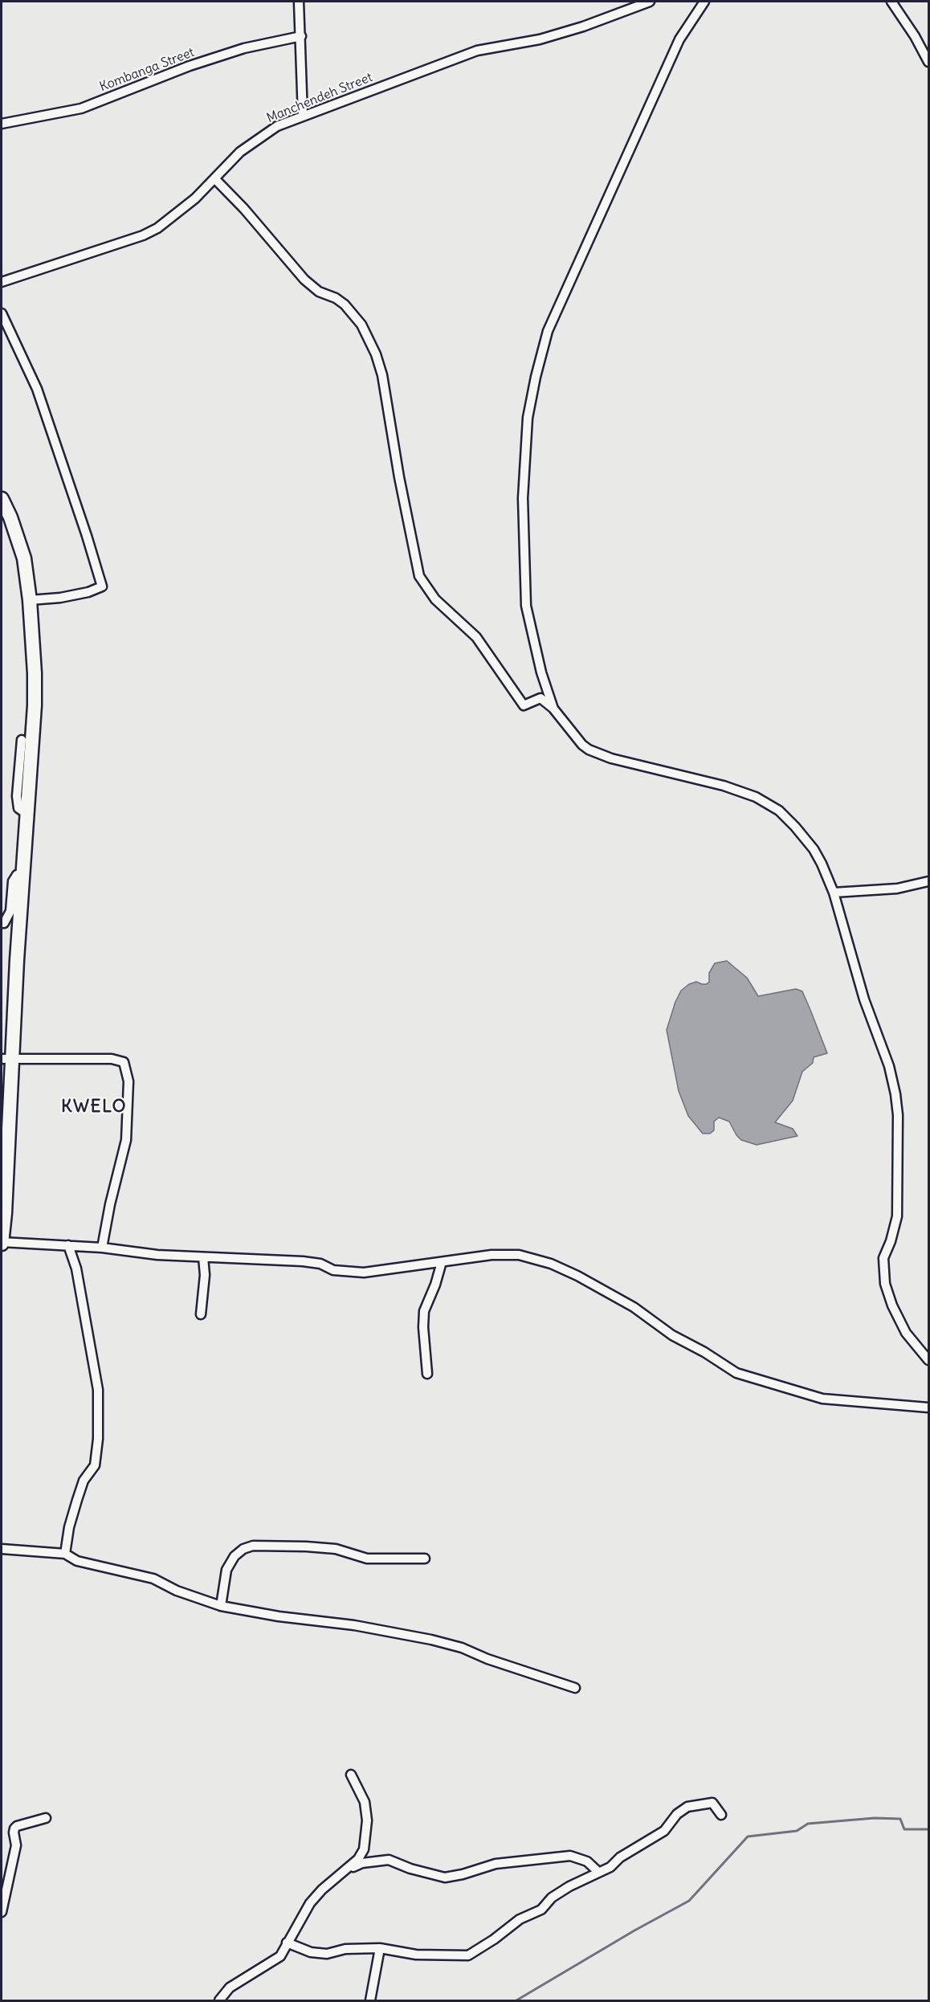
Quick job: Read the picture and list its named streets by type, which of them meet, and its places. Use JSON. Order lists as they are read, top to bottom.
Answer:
{
  "streets": {
    "street": ["Kombanga Street", "Manchendeh Street"]
  },
  "districts": ["KWELO"]
}
